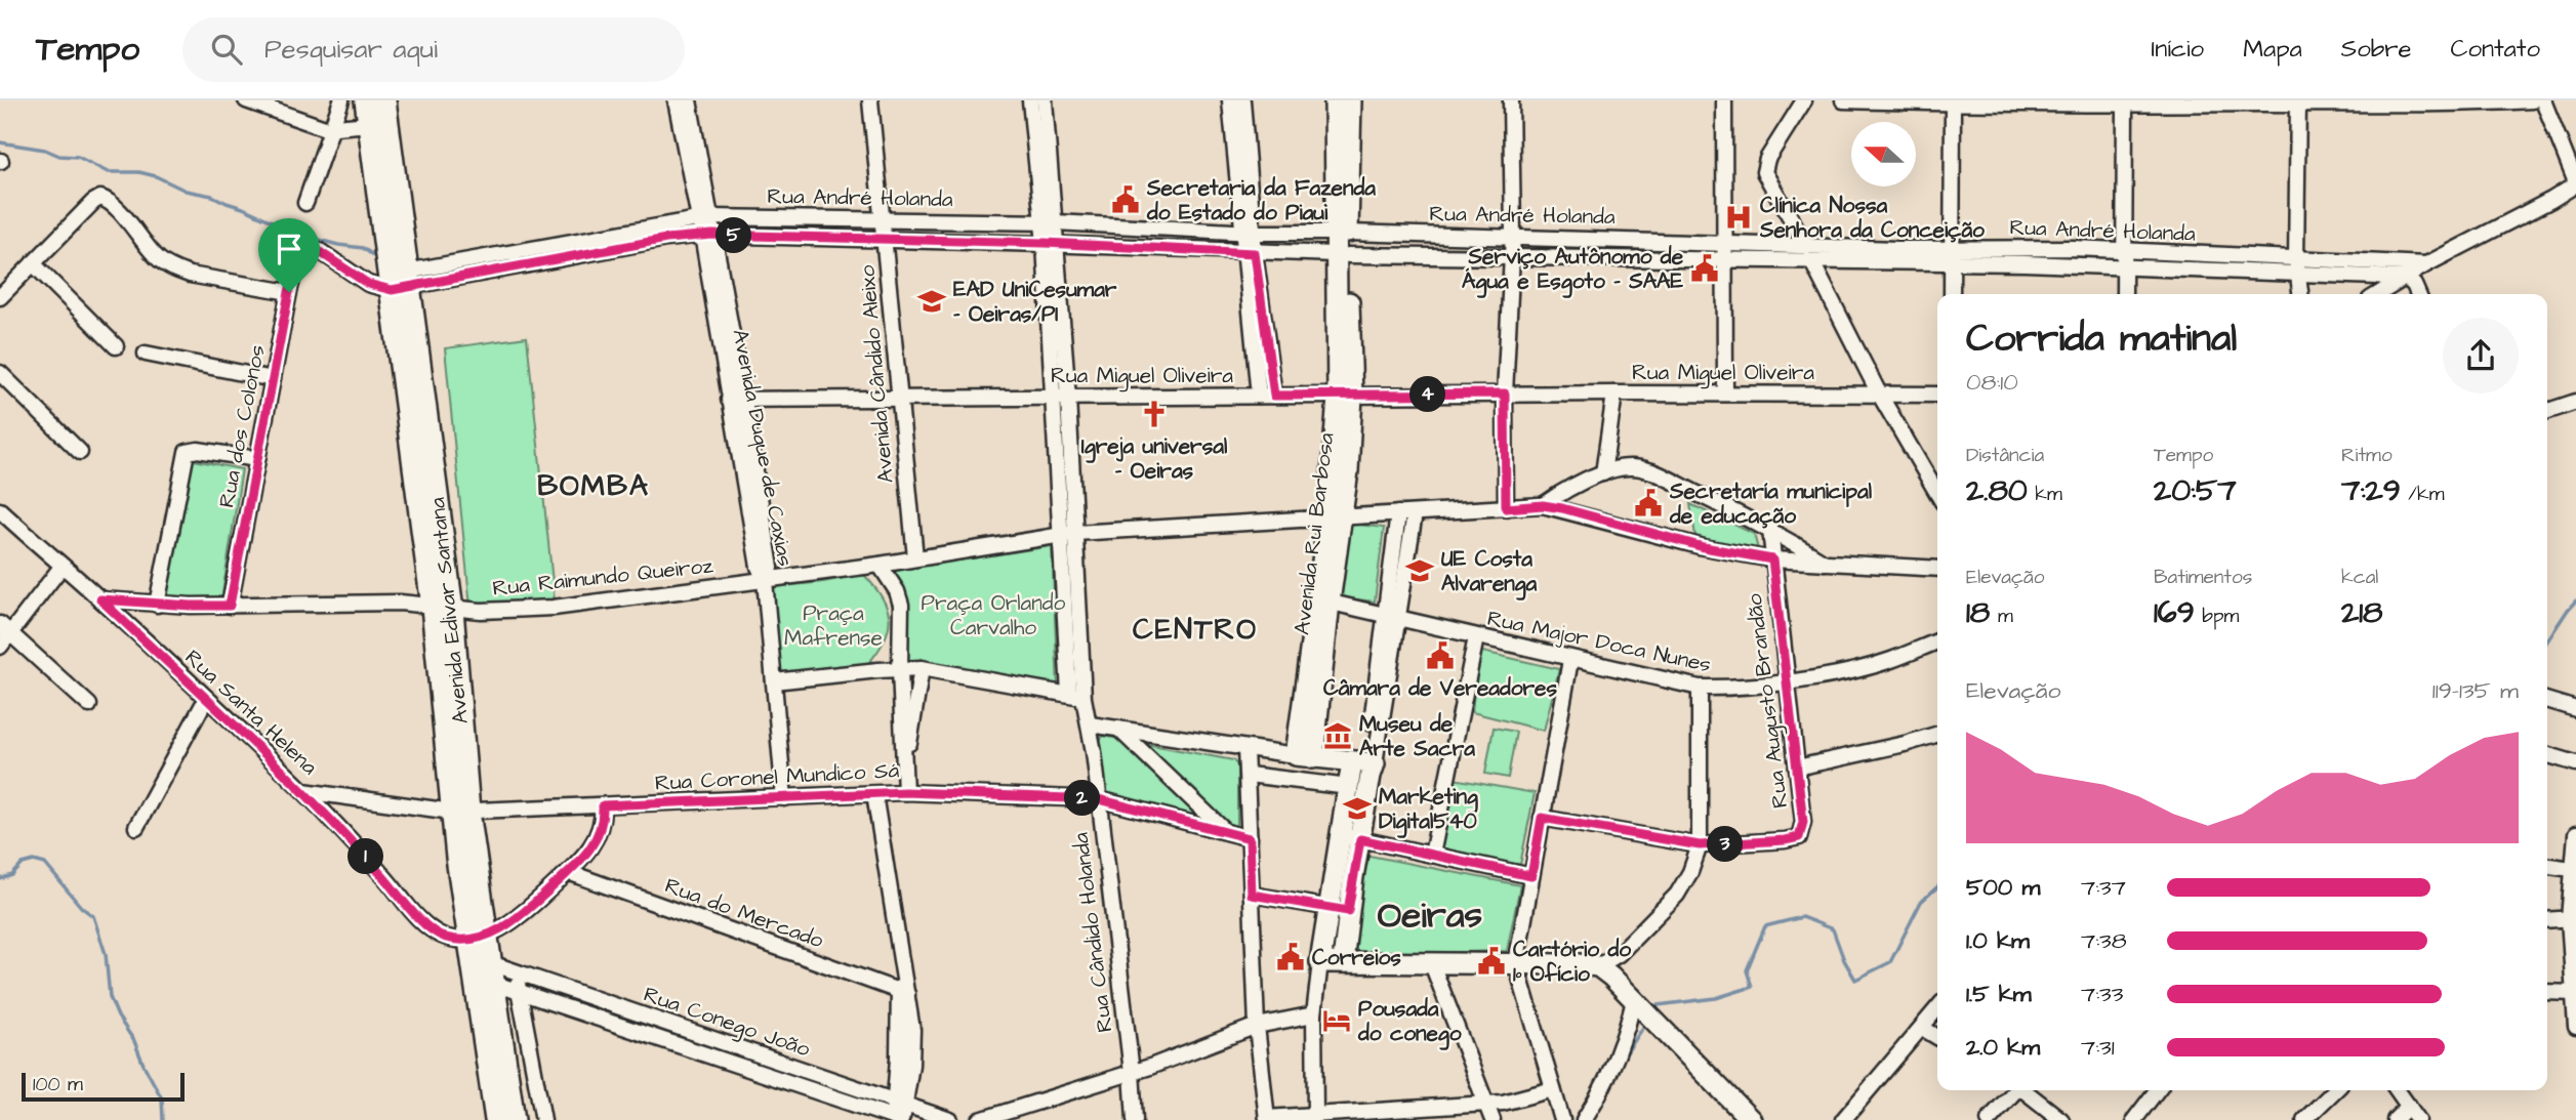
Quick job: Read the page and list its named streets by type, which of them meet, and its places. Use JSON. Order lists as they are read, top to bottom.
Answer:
{
  "streets": {
    "highway": ["Avenida Edivar Santana"],
    "main road": ["Avenida Rui Barbosa"],
    "street": [
      "Rua André Holanda",
      "Rua Miguel Oliveira",
      "Avenida Cândido Aleixo",
      "Rua dos Colonos",
      "Avenida Duque de Caxias",
      "Rua Raimundo Queiroz",
      "Rua Major Doca Nunes",
      "Rua Augusto Brandão",
      "Rua Santa Helena",
      "Rua Coronel Mundico Sá",
      "Rua do Mercado",
      "Rua Cândido Holanda",
      "Rua Conego João"
    ]
  },
  "crossings": [
    ["Rua André Holanda", "Avenida Cândido Aleixo"],
    ["Rua André Holanda", "Rua dos Colonos"],
    ["Rua André Holanda", "Avenida Duque de Caxias"],
    ["Rua André Holanda", "Avenida Rui Barbosa"],
    ["Rua André Holanda", "Avenida Edivar Santana"],
    ["Rua Miguel Oliveira", "Avenida Cândido Aleixo"],
    ["Rua Miguel Oliveira", "Avenida Duque de Caxias"],
    ["Rua Miguel Oliveira", "Avenida Rui Barbosa"],
    ["Avenida Cândido Aleixo", "Rua Raimundo Queiroz"],
    ["Rua dos Colonos", "Rua Raimundo Queiroz"],
    ["Rua dos Colonos", "Avenida Edivar Santana"],
    ["Avenida Duque de Caxias", "Rua Raimundo Queiroz"],
    ["Avenida Duque de Caxias", "Rua Coronel Mundico Sá"],
    ["Avenida Rui Barbosa", "Rua Raimundo Queiroz"],
    ["Avenida Rui Barbosa", "Rua Major Doca Nunes"],
    ["Rua Raimundo Queiroz", "Avenida Edivar Santana"],
    ["Rua Raimundo Queiroz", "Rua Santa Helena"],
    ["Rua Raimundo Queiroz", "Rua Cândido Holanda"],
    ["Avenida Edivar Santana", "Rua Santa Helena"],
    ["Avenida Edivar Santana", "Rua Coronel Mundico Sá"],
    ["Avenida Edivar Santana", "Rua Conego João"],
    ["Rua Major Doca Nunes", "Rua Augusto Brandão"],
    ["Rua Santa Helena", "Rua Coronel Mundico Sá"],
    ["Rua Coronel Mundico Sá", "Rua Cândido Holanda"]
  ],
  "districts": ["BOMBA", "CENTRO", "Oeiras"],
  "parks": ["Praça Orlando Carvalho", "Praça Mafrense"],
  "places": {
    "public building": [
      "Secretaria da Fazenda do Estado do Piaui",
      "Serviço Autônomo de Água e Esgoto - SAAE",
      "Secretaría municipal de educação",
      "Câmara de Vereadores",
      "Correios",
      "Cartório do 1º Ofício"
    ],
    "hospital": ["Clínica Nossa Senhora da Conceição"],
    "school or university": ["EAD UniCesumar - Oeiras/PI", "UE Costa Alvarenga", "Marketing Digital540"],
    "church": ["Igreja universal - Oeiras"],
    "museum": ["Museu de Arte Sacra"],
    "hotel": ["Pousada do conego"]
  },
  "scale_bar": "100 m",
  "north": "left",
  "page": {
    "header": "Tempo",
    "search": "Pesquisar aqui",
    "nav": [
      "Início",
      "Mapa",
      "Sobre",
      "Contato"
    ],
    "pins": [
      "5",
      "4",
      "2",
      "3",
      "1"
    ],
    "heading": ["Corrida matinal", "08:10"],
    "stats": [
      ["Distância", "2.80 km"],
      ["Tempo", "20:57"],
      ["Ritmo", "7:29 /km"],
      ["Elevação", "18 m"],
      ["Batimentos", "169 bpm"],
      ["kcal", "218"]
    ],
    "chart": ["Elevação", "119–135 m"],
    "list": [
      {
        "name": "500 m",
        "note": "7:37"
      },
      {
        "name": "1.0 km",
        "note": "7:38"
      },
      {
        "name": "1.5 km",
        "note": "7:33"
      },
      {
        "name": "2.0 km",
        "note": "7:31"
      }
    ],
    "scale": "100 m"
  }
}
